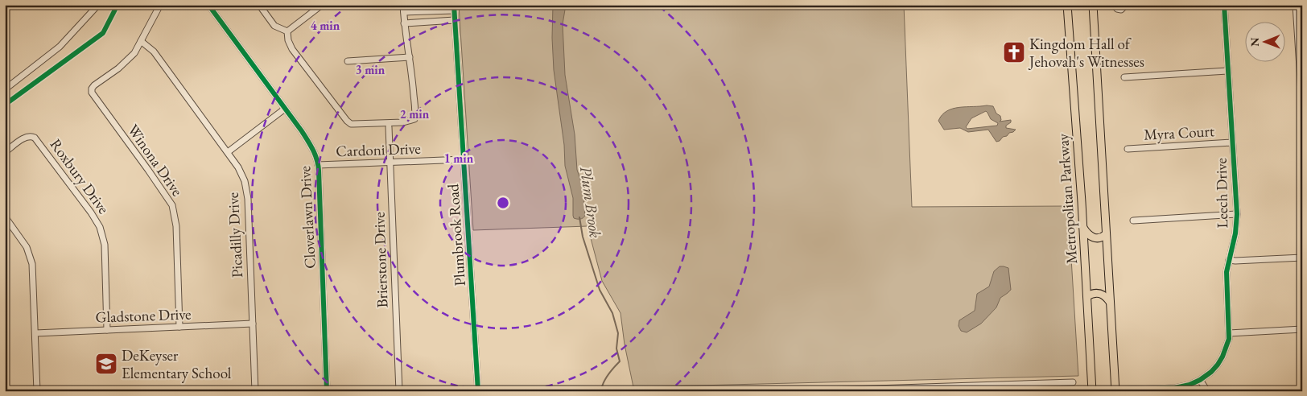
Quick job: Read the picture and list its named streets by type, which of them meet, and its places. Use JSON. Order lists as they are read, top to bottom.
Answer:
{
  "streets": {
    "main road": ["Metropolitan Parkway"],
    "street": [
      "Myra Court",
      "Cardoni Drive",
      "Winona Drive",
      "Roxbury Drive",
      "Leech Drive",
      "Cloverlawn Drive",
      "Picadilly Drive",
      "Plumbrook Road",
      "Brierstone Drive",
      "Gladstone Drive"
    ]
  },
  "crossings": [
    ["Myra Court", "Leech Drive"],
    ["Cardoni Drive", "Cloverlawn Drive"],
    ["Cardoni Drive", "Plumbrook Road"],
    ["Cardoni Drive", "Brierstone Drive"],
    ["Winona Drive", "Picadilly Drive"],
    ["Winona Drive", "Gladstone Drive"],
    ["Roxbury Drive", "Gladstone Drive"],
    ["Picadilly Drive", "Gladstone Drive"]
  ],
  "water": ["Plum Brook"],
  "places": {
    "church": ["Kingdom Hall of Jehovah's Witnesses"],
    "school or university": ["DeKeyser Elementary School"]
  },
  "north": "left",
  "rings": [
    "4 min",
    "3 min",
    "2 min",
    "1 min"
  ]
}
